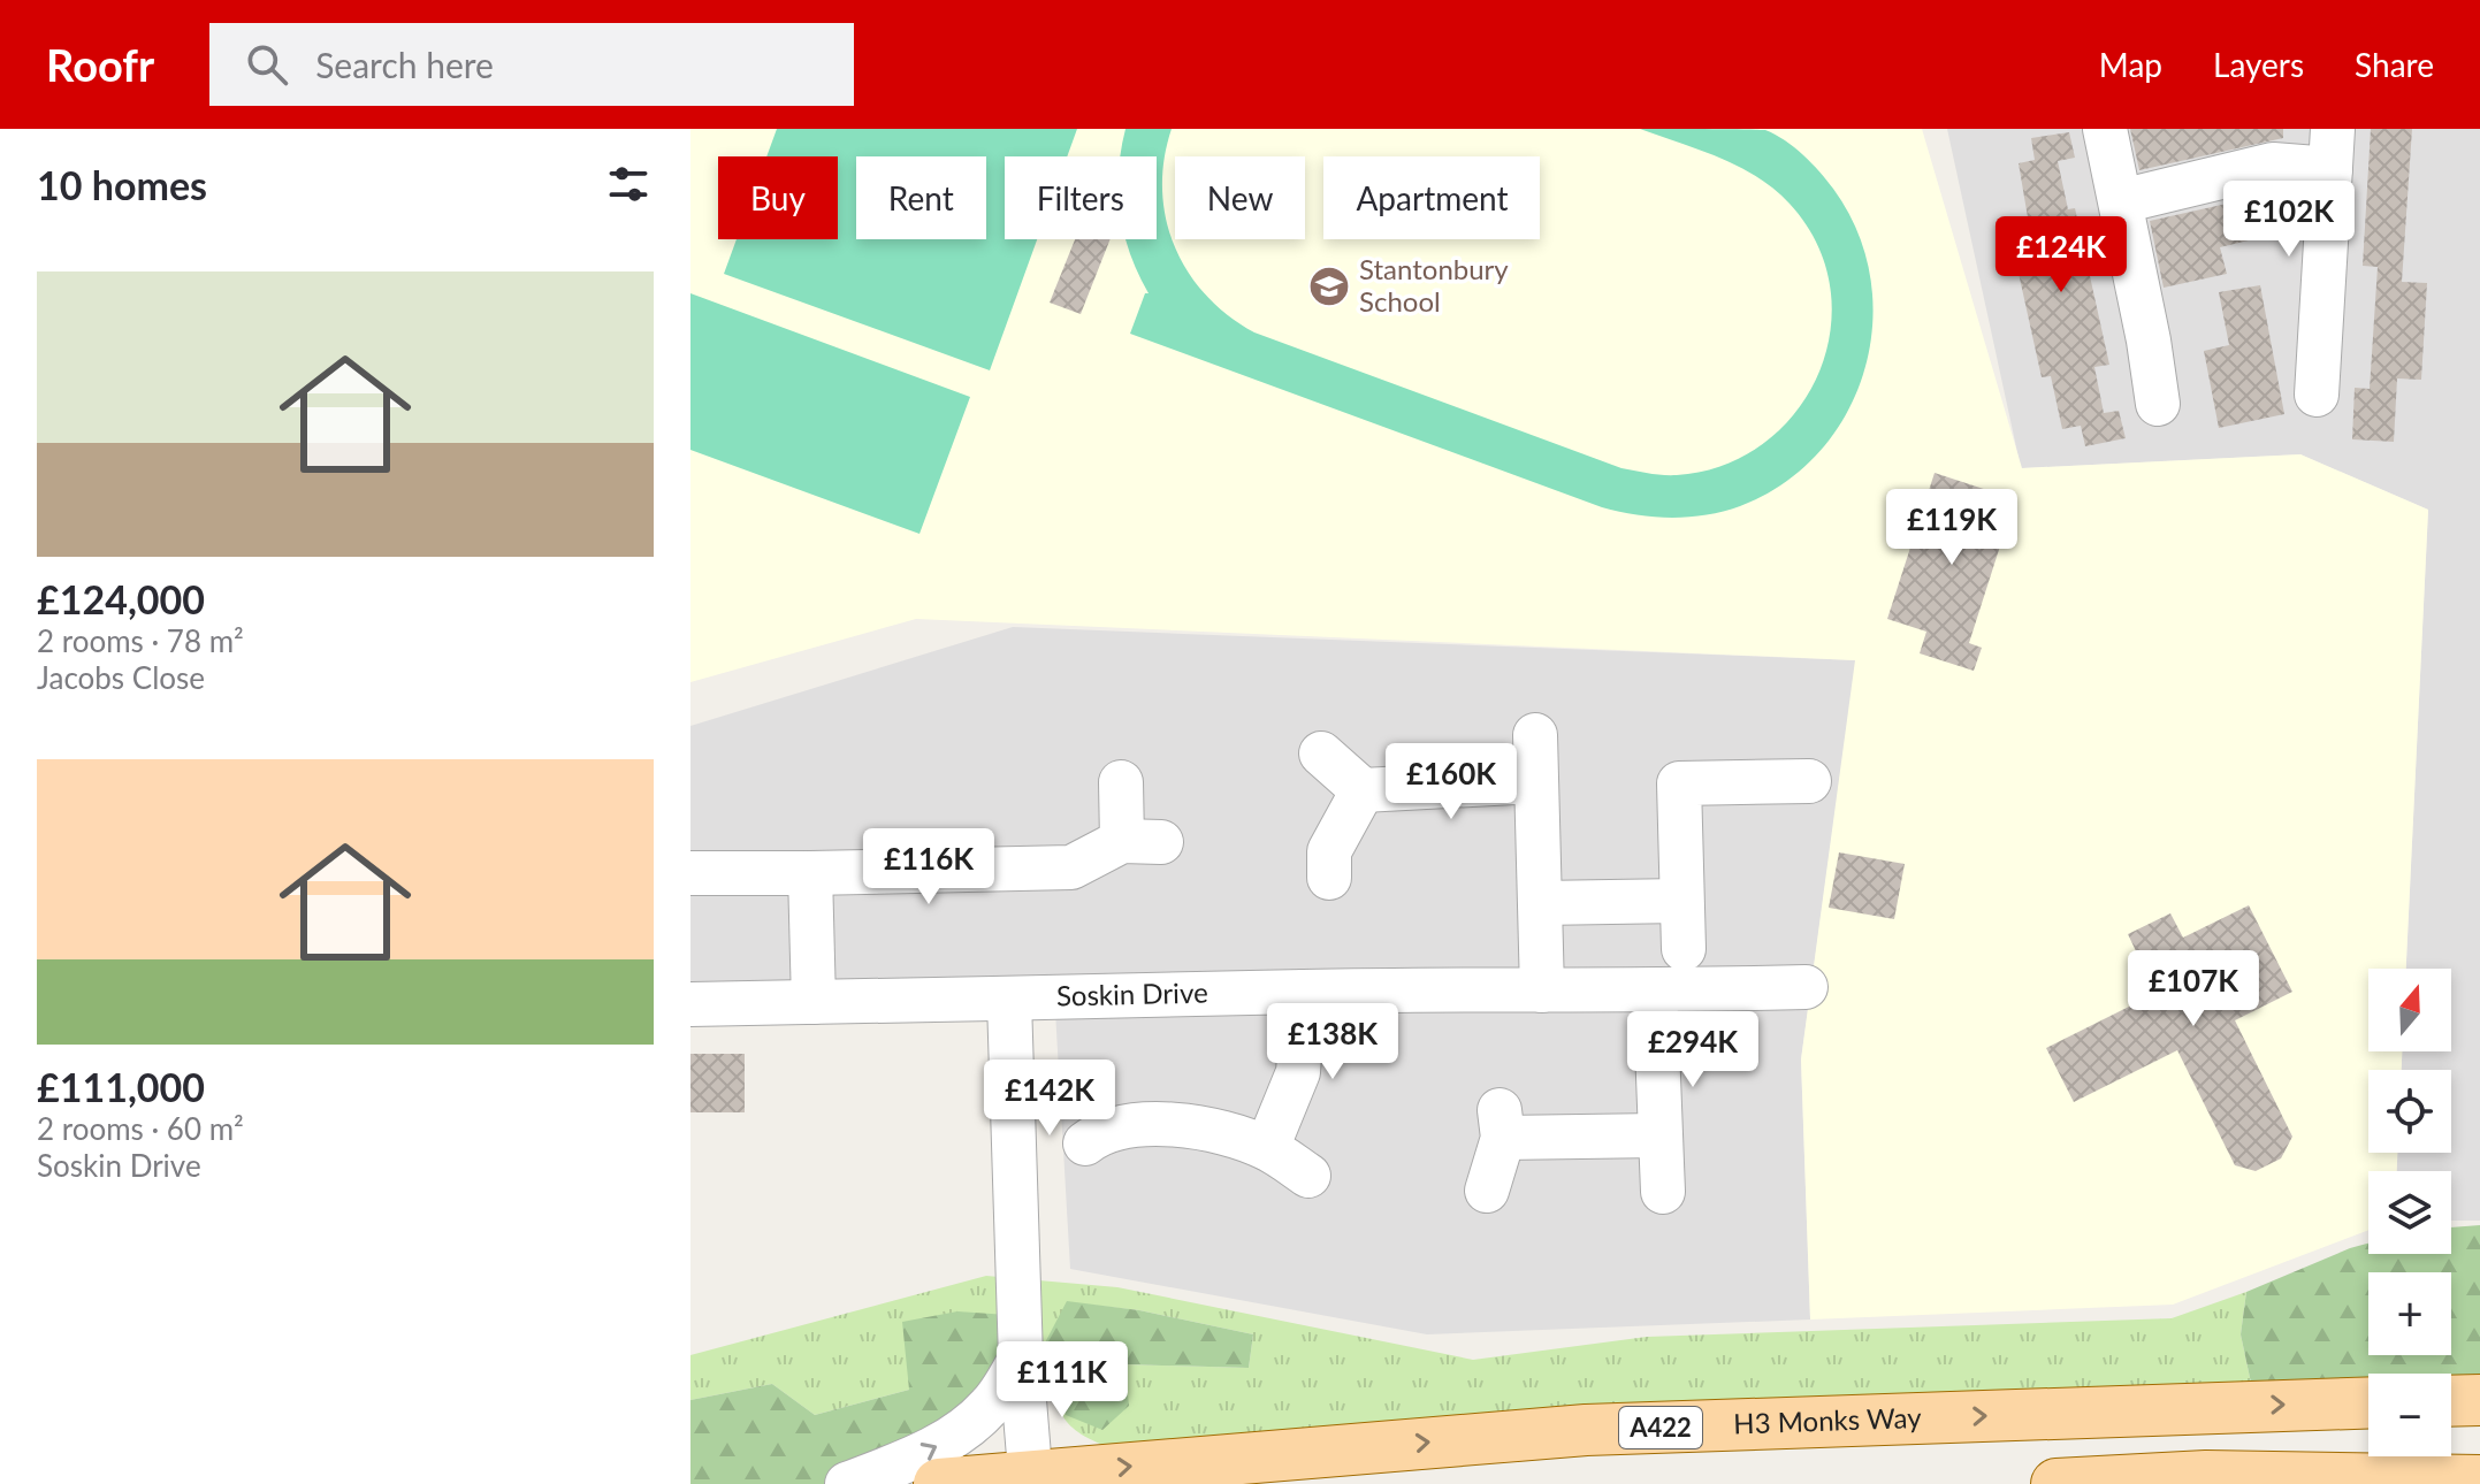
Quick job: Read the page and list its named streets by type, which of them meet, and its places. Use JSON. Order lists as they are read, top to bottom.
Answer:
{
  "streets": {
    "main road": ["H3 Monks Way", "A422"],
    "street": ["Soskin Drive"]
  },
  "one_way": ["H3 Monks Way"],
  "places": {
    "school or university": ["Stantonbury School"]
  },
  "north": "top",
  "page": {
    "header": "Roofr",
    "search": "Search here",
    "nav": ["Map", "Layers", "Share"],
    "heading": "10 homes",
    "chip": [
      "Buy",
      "Rent",
      "Filters",
      "New",
      "Apartment"
    ],
    "price": [
      "£102K",
      "£124K",
      "£119K",
      "£160K",
      "£116K",
      "£107K",
      "£138K",
      "£294K",
      "£142K",
      "£111K"
    ],
    "list": [
      {
        "name": "£124,000",
        "note": "2 rooms · 78 m² · Jacobs Close"
      },
      {
        "name": "£111,000",
        "note": "2 rooms · 60 m² · Soskin Drive"
      }
    ],
    "map_buttons": ["+", "−"]
  }
}
